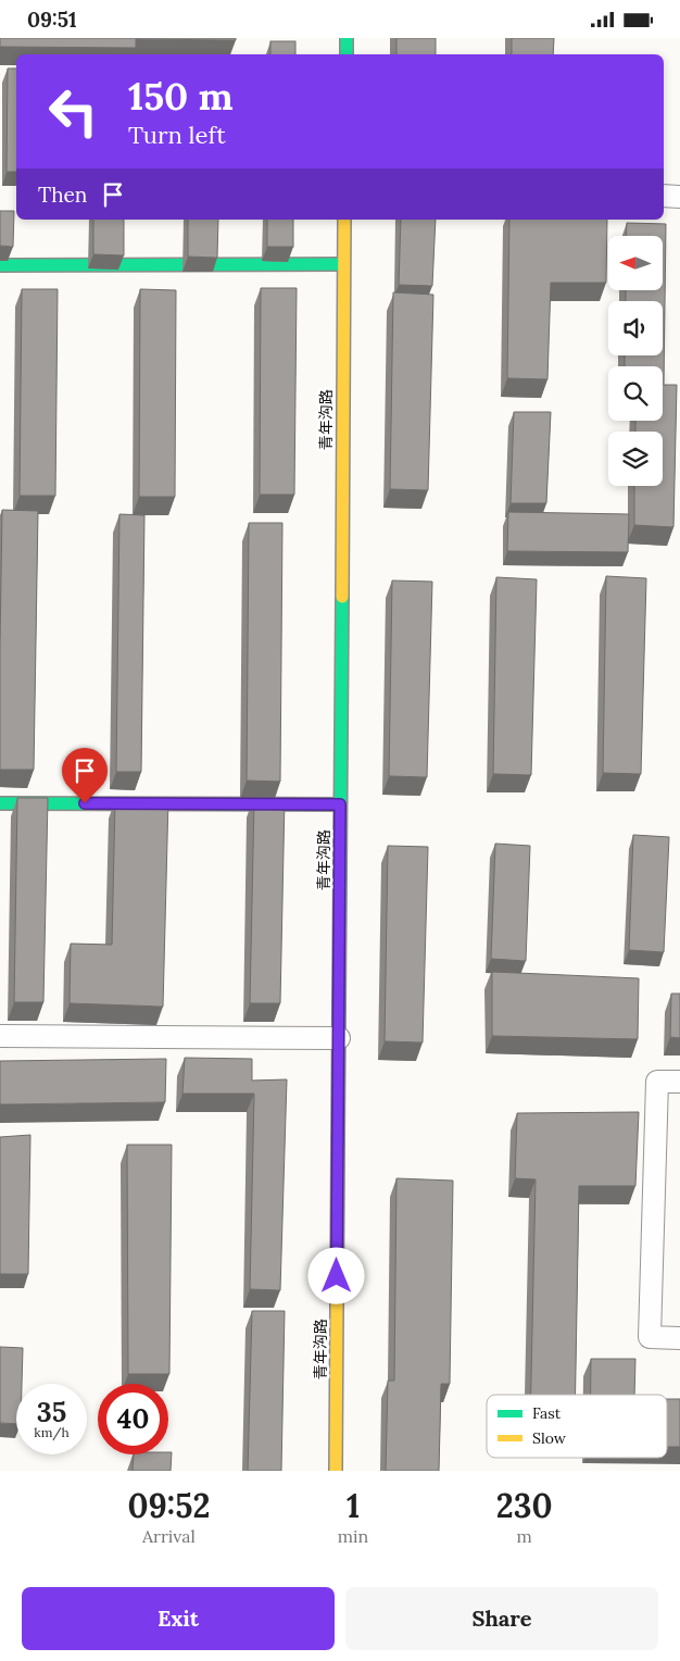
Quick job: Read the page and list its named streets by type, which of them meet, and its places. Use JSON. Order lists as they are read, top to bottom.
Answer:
{
  "streets": {
    "street": ["青年沟路"]
  },
  "legend": ["Fast", "Slow"],
  "north": "left",
  "page": {
    "status": "09:51",
    "turn": ["150 m", "Turn left"],
    "then": "Then",
    "speed": "35 km/h",
    "limit": "40",
    "eta": [
      "09:52",
      "Arrival",
      "1",
      "min",
      "230",
      "m"
    ],
    "buttons": ["Exit", "Share"]
  }
}
